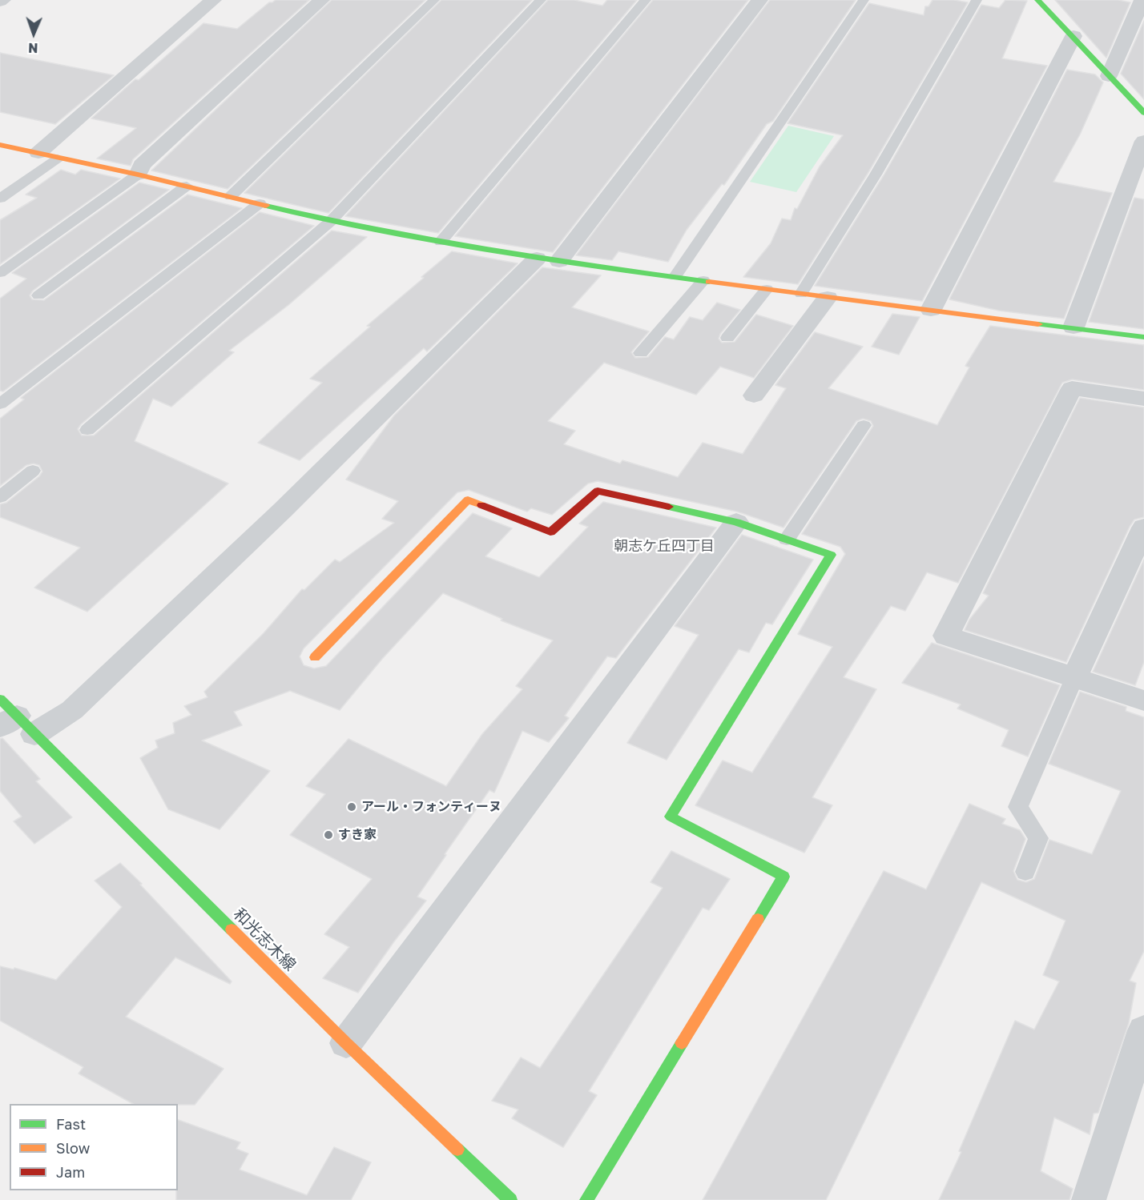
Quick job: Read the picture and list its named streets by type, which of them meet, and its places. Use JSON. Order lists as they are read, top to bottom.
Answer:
{
  "streets": {
    "street": ["和光志木線"]
  },
  "districts": ["朝志ケ丘四丁目"],
  "places": ["アール・フォンティーヌ", "すき家"],
  "legend": ["Fast", "Slow", "Jam"],
  "north": "bottom"
}
